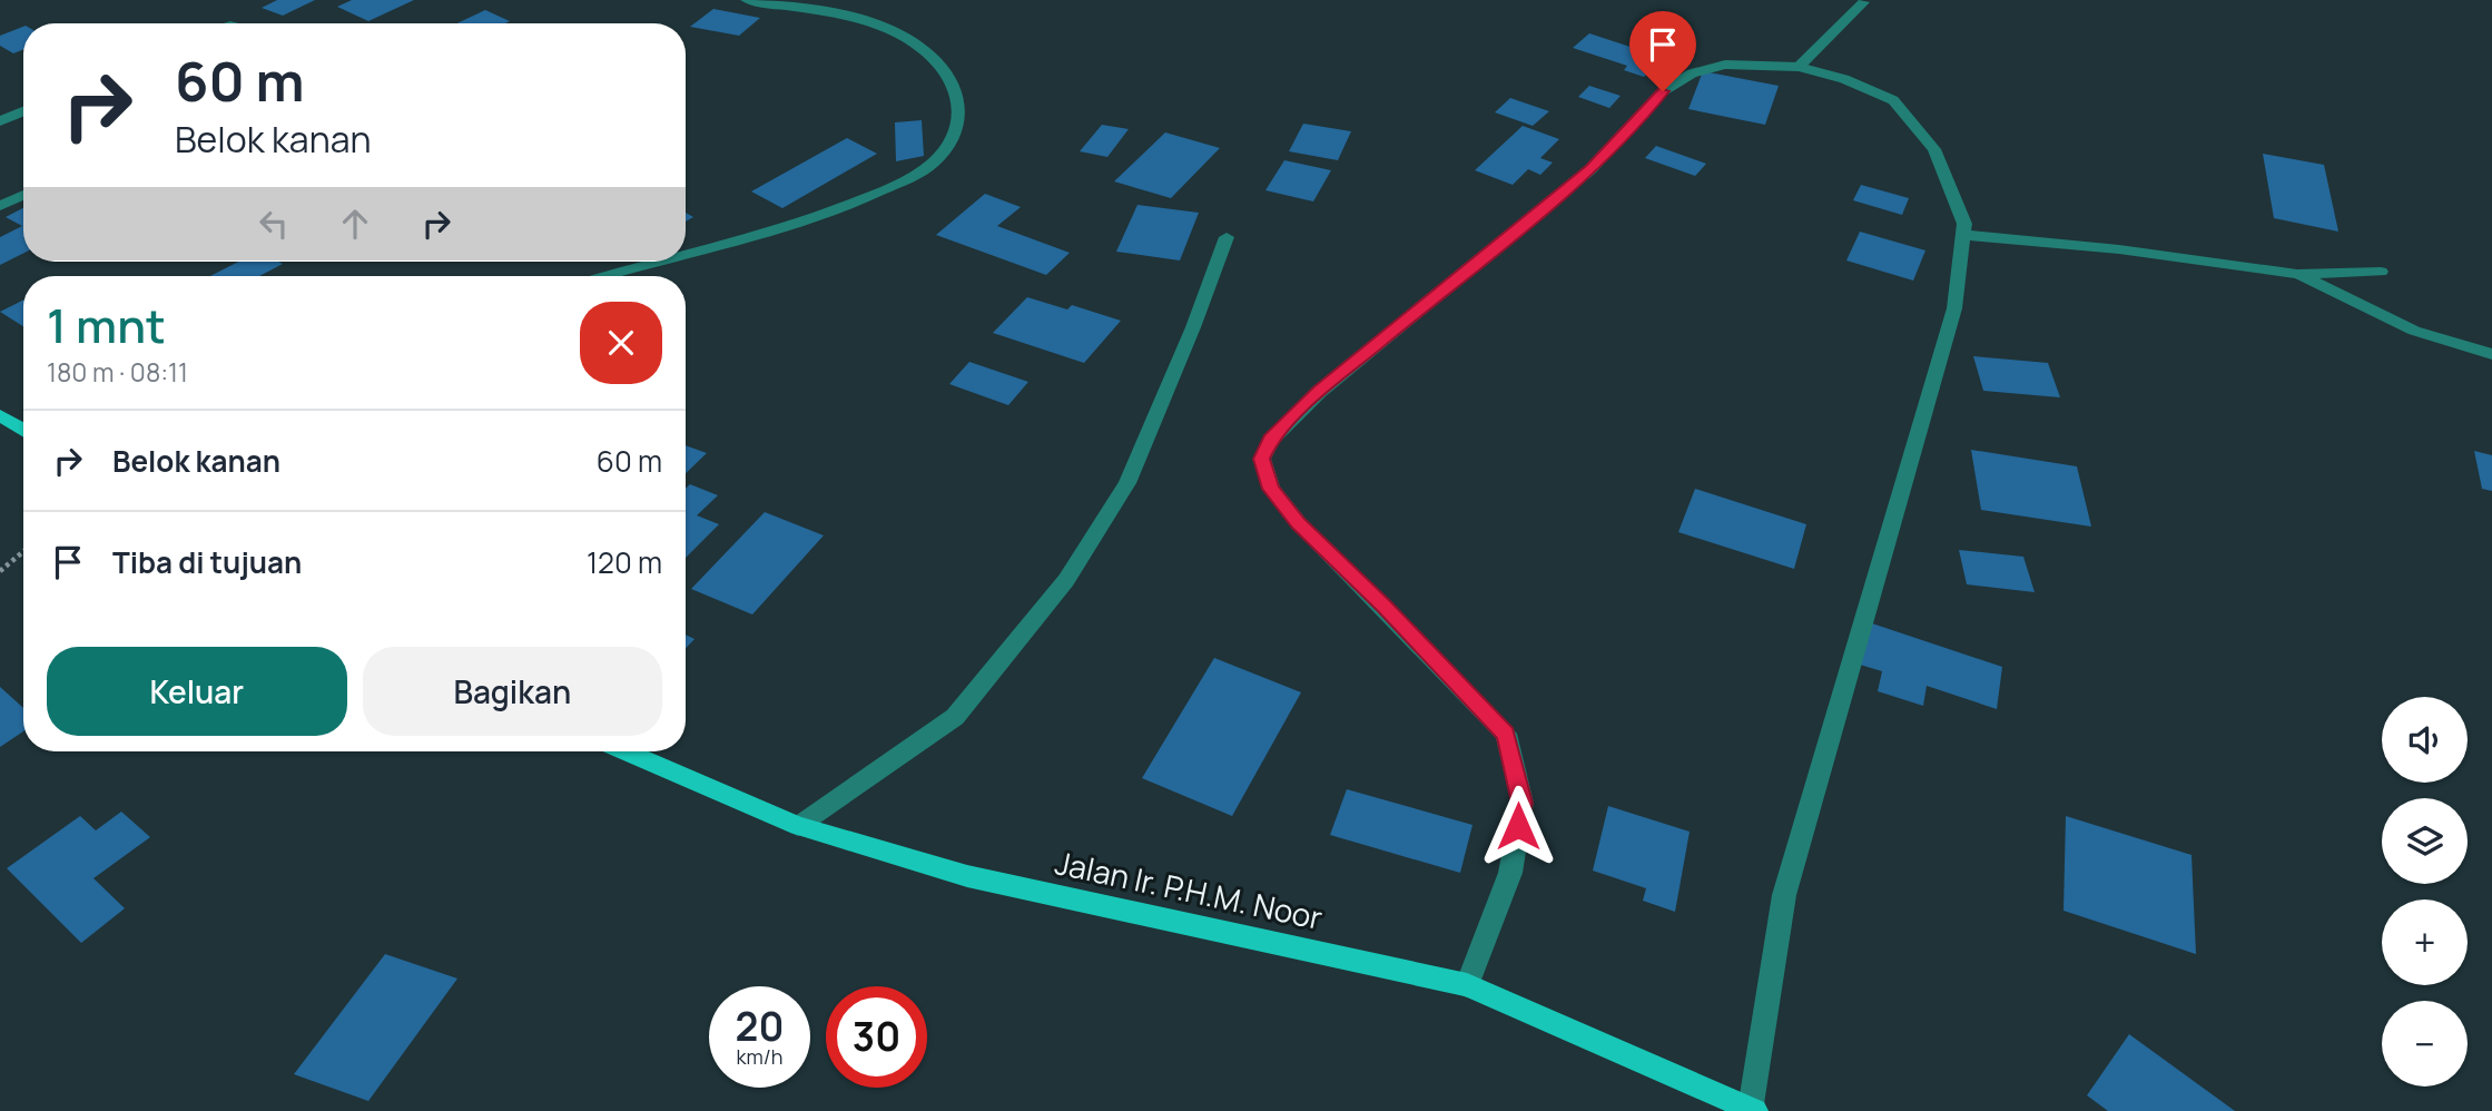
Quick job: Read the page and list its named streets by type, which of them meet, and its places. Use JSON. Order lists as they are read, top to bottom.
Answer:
{
  "streets": {
    "main road": ["Jalan Ir. P.H.M. Noor"]
  },
  "page": {
    "turn": ["60 m", "Belok kanan"],
    "heading": ["1 mnt", "180 m · 08:11"],
    "list": [
      {
        "name": "Belok kanan",
        "value": "60 m"
      },
      {
        "name": "Tiba di tujuan",
        "value": "120 m"
      }
    ],
    "buttons": ["Keluar", "Bagikan"],
    "map_buttons": ["+", "−"],
    "speed": "20 km/h",
    "limit": "30"
  }
}
